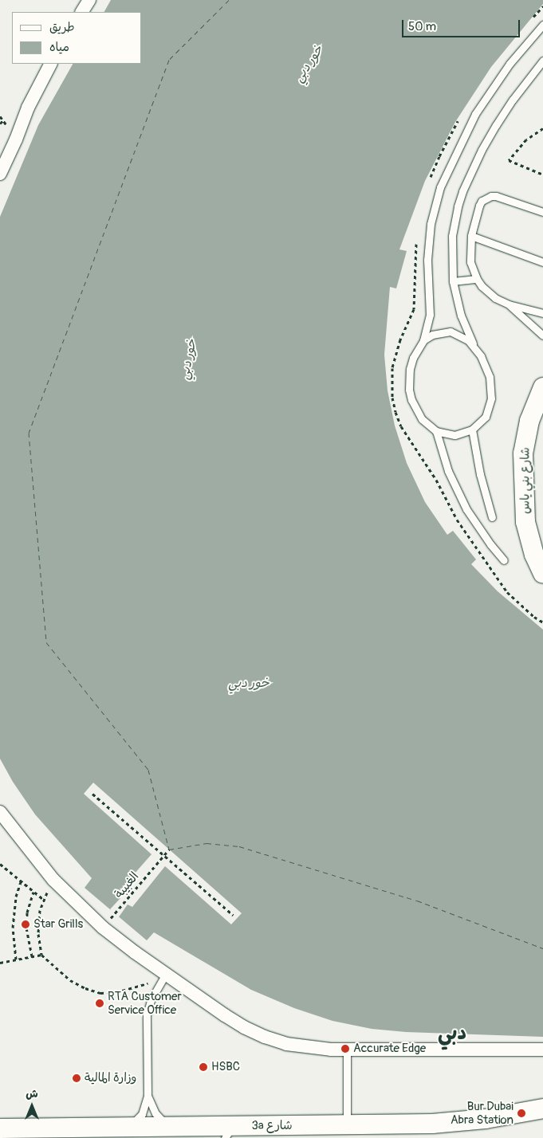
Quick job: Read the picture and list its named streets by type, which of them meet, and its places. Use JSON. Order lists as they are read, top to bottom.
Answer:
{
  "streets": {
    "street": ["شارع بني ياس", "3a شارع"],
    "path": ["الغبيبة"]
  },
  "districts": ["دبي"],
  "water": ["خور دبي"],
  "places": [
    "Star Grills",
    "RTA Customer Service Office",
    "Accurate Edge",
    "HSBC",
    "وزارة المالية",
    "Bur Dubai Abra Station"
  ],
  "legend": ["طريق", "مياه"],
  "scale_bar": "50 m",
  "north": "top"
}
